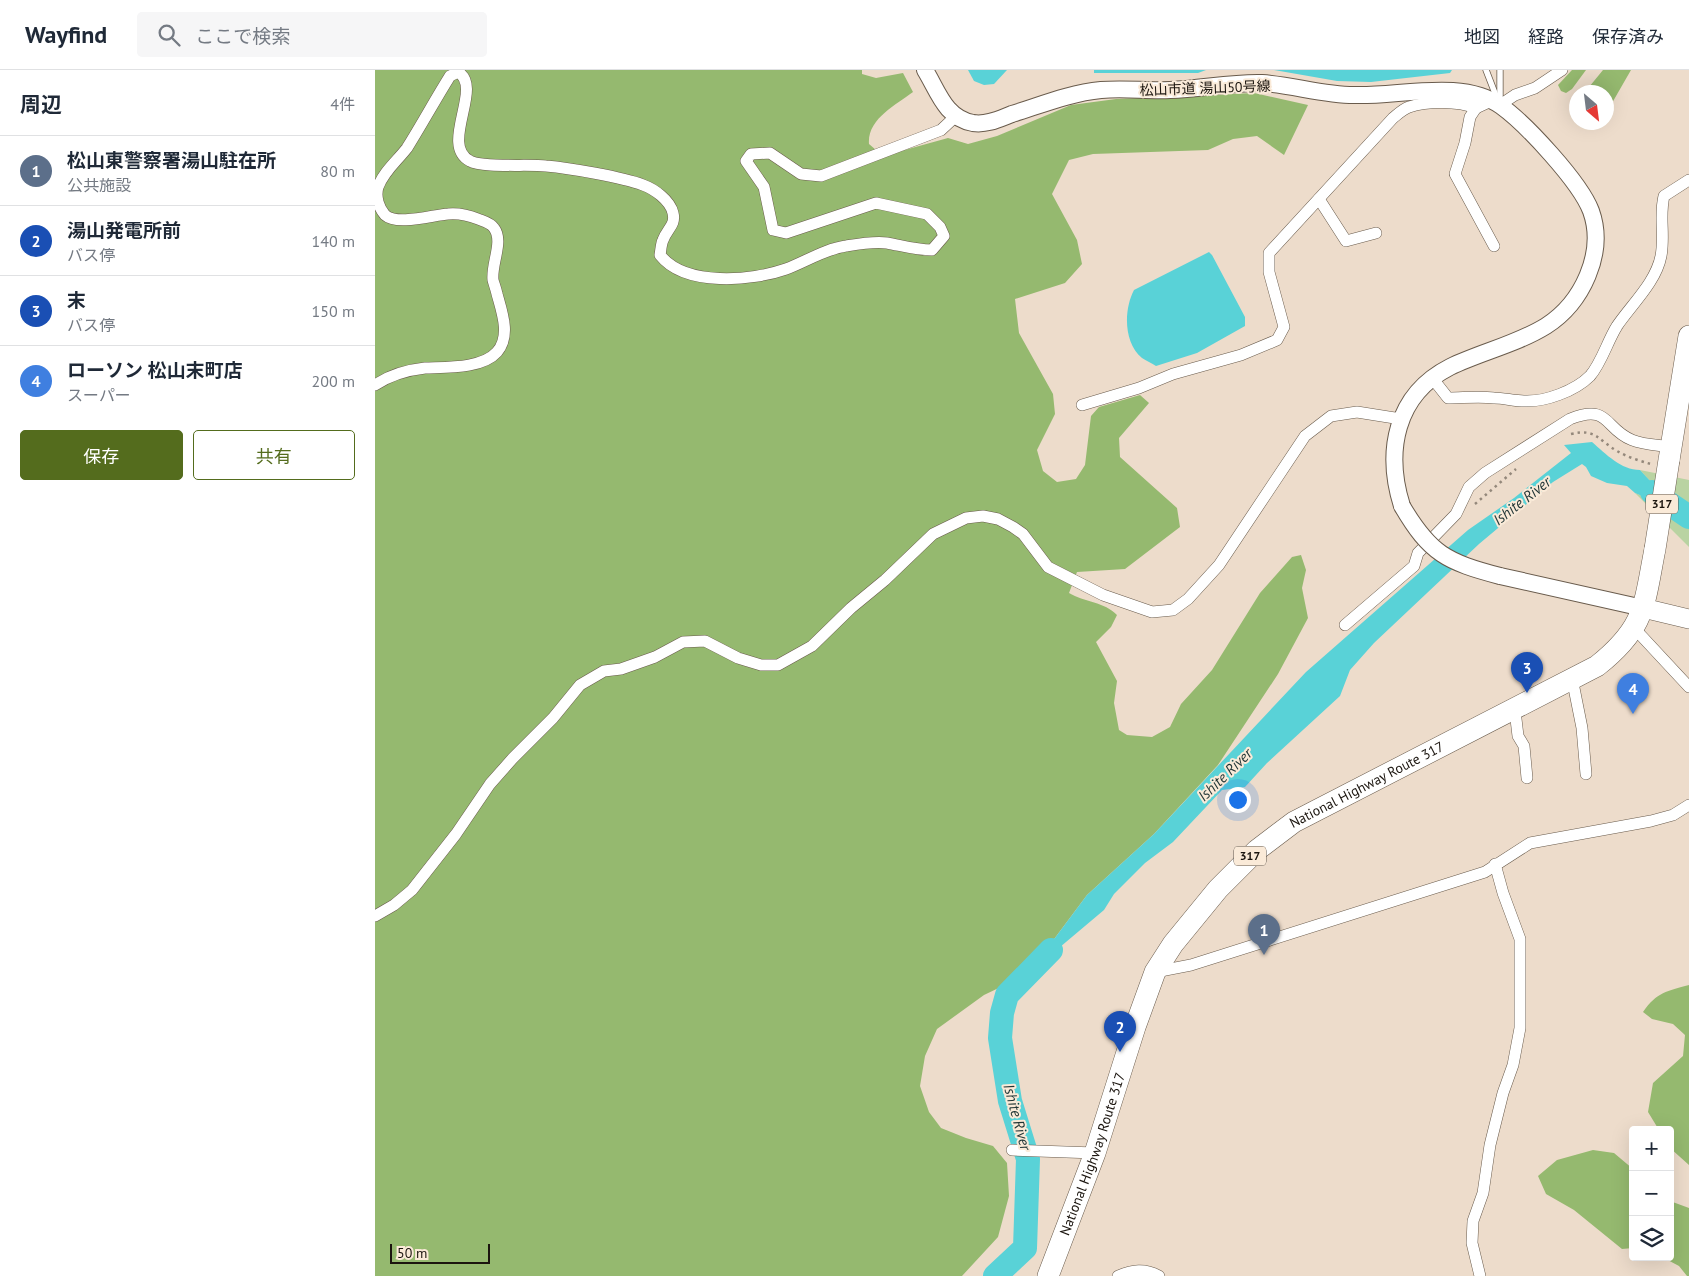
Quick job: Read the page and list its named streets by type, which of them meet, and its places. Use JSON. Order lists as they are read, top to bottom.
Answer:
{
  "streets": {
    "highway": ["317", "National Highway Route 317"],
    "street": ["松山市道 湯山50号線"]
  },
  "water": ["Ishite River"],
  "scale_bar": "50 m",
  "north": "bottom right",
  "page": {
    "header": "Wayfind",
    "search": "ここで検索",
    "nav": ["地図", "経路", "保存済み"],
    "heading": ["周辺", "4件"],
    "list": [
      {
        "mark": "1",
        "name": "松山東警察署湯山駐在所",
        "note": "公共施設",
        "value": "80 m"
      },
      {
        "mark": "2",
        "name": "湯山発電所前",
        "note": "バス停",
        "value": "140 m"
      },
      {
        "mark": "3",
        "name": "末",
        "note": "バス停",
        "value": "150 m"
      },
      {
        "mark": "4",
        "name": "ローソン 松山末町店",
        "note": "スーパー",
        "value": "200 m"
      }
    ],
    "buttons": ["保存", "共有"],
    "pins": [
      "3",
      "4",
      "1",
      "2"
    ],
    "map_buttons": ["+", "−"],
    "scale": "50 m"
  }
}
